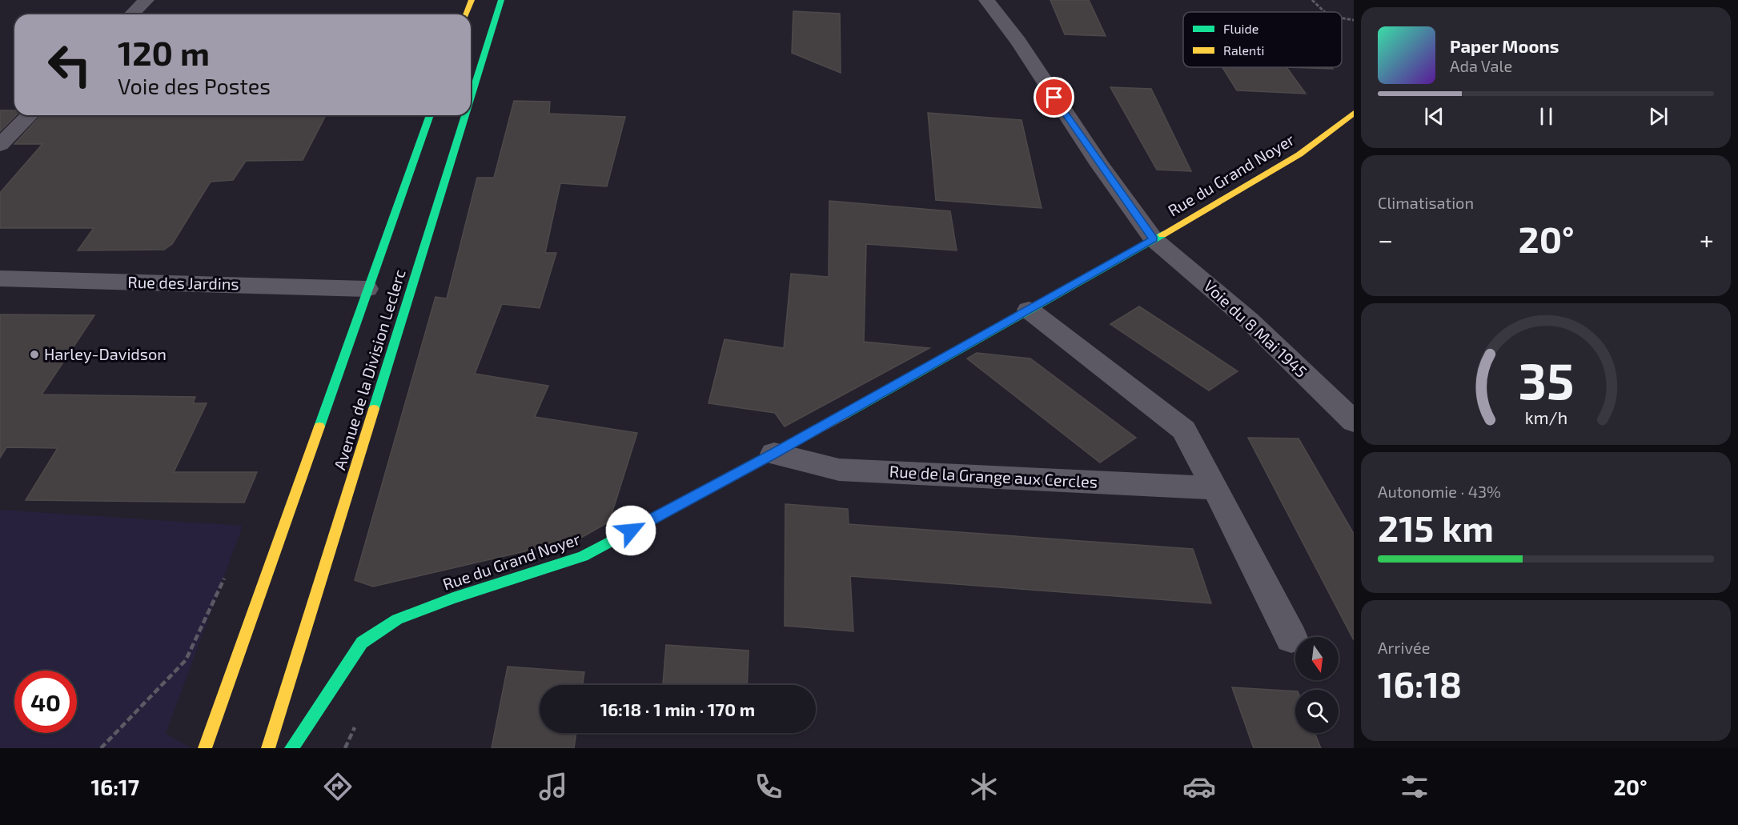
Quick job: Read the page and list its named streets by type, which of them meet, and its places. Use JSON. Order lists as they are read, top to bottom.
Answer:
{
  "streets": {
    "main road": ["Rue du Grand Noyer", "Avenue de la Division Leclerc"],
    "street": ["Rue des Jardins", "Voie du 8 Mai 1945", "Rue de la Grange aux Cercles"]
  },
  "crossings": [
    ["Rue du Grand Noyer", "Voie du 8 Mai 1945"],
    ["Rue du Grand Noyer", "Rue de la Grange aux Cercles"],
    ["Rue des Jardins", "Avenue de la Division Leclerc"]
  ],
  "places": ["Harley-Davidson"],
  "legend": ["Fluide", "Ralenti"],
  "north": "bottom",
  "page": {
    "turn": ["120 m", "Voie des Postes"],
    "song": ["Paper Moons", "Ada Vale"],
    "tile": [
      "Climatisation",
      ["Autonomie · 43%", "215 km"],
      ["Arrivée", "16:18"]
    ],
    "heat": ["−", "20°", "+"],
    "limit": "40",
    "trip": "16:18 · 1 min · 170 m",
    "tabs": ["16:17", "20°"],
    "gauge": ["35", "km/h"]
  }
}
